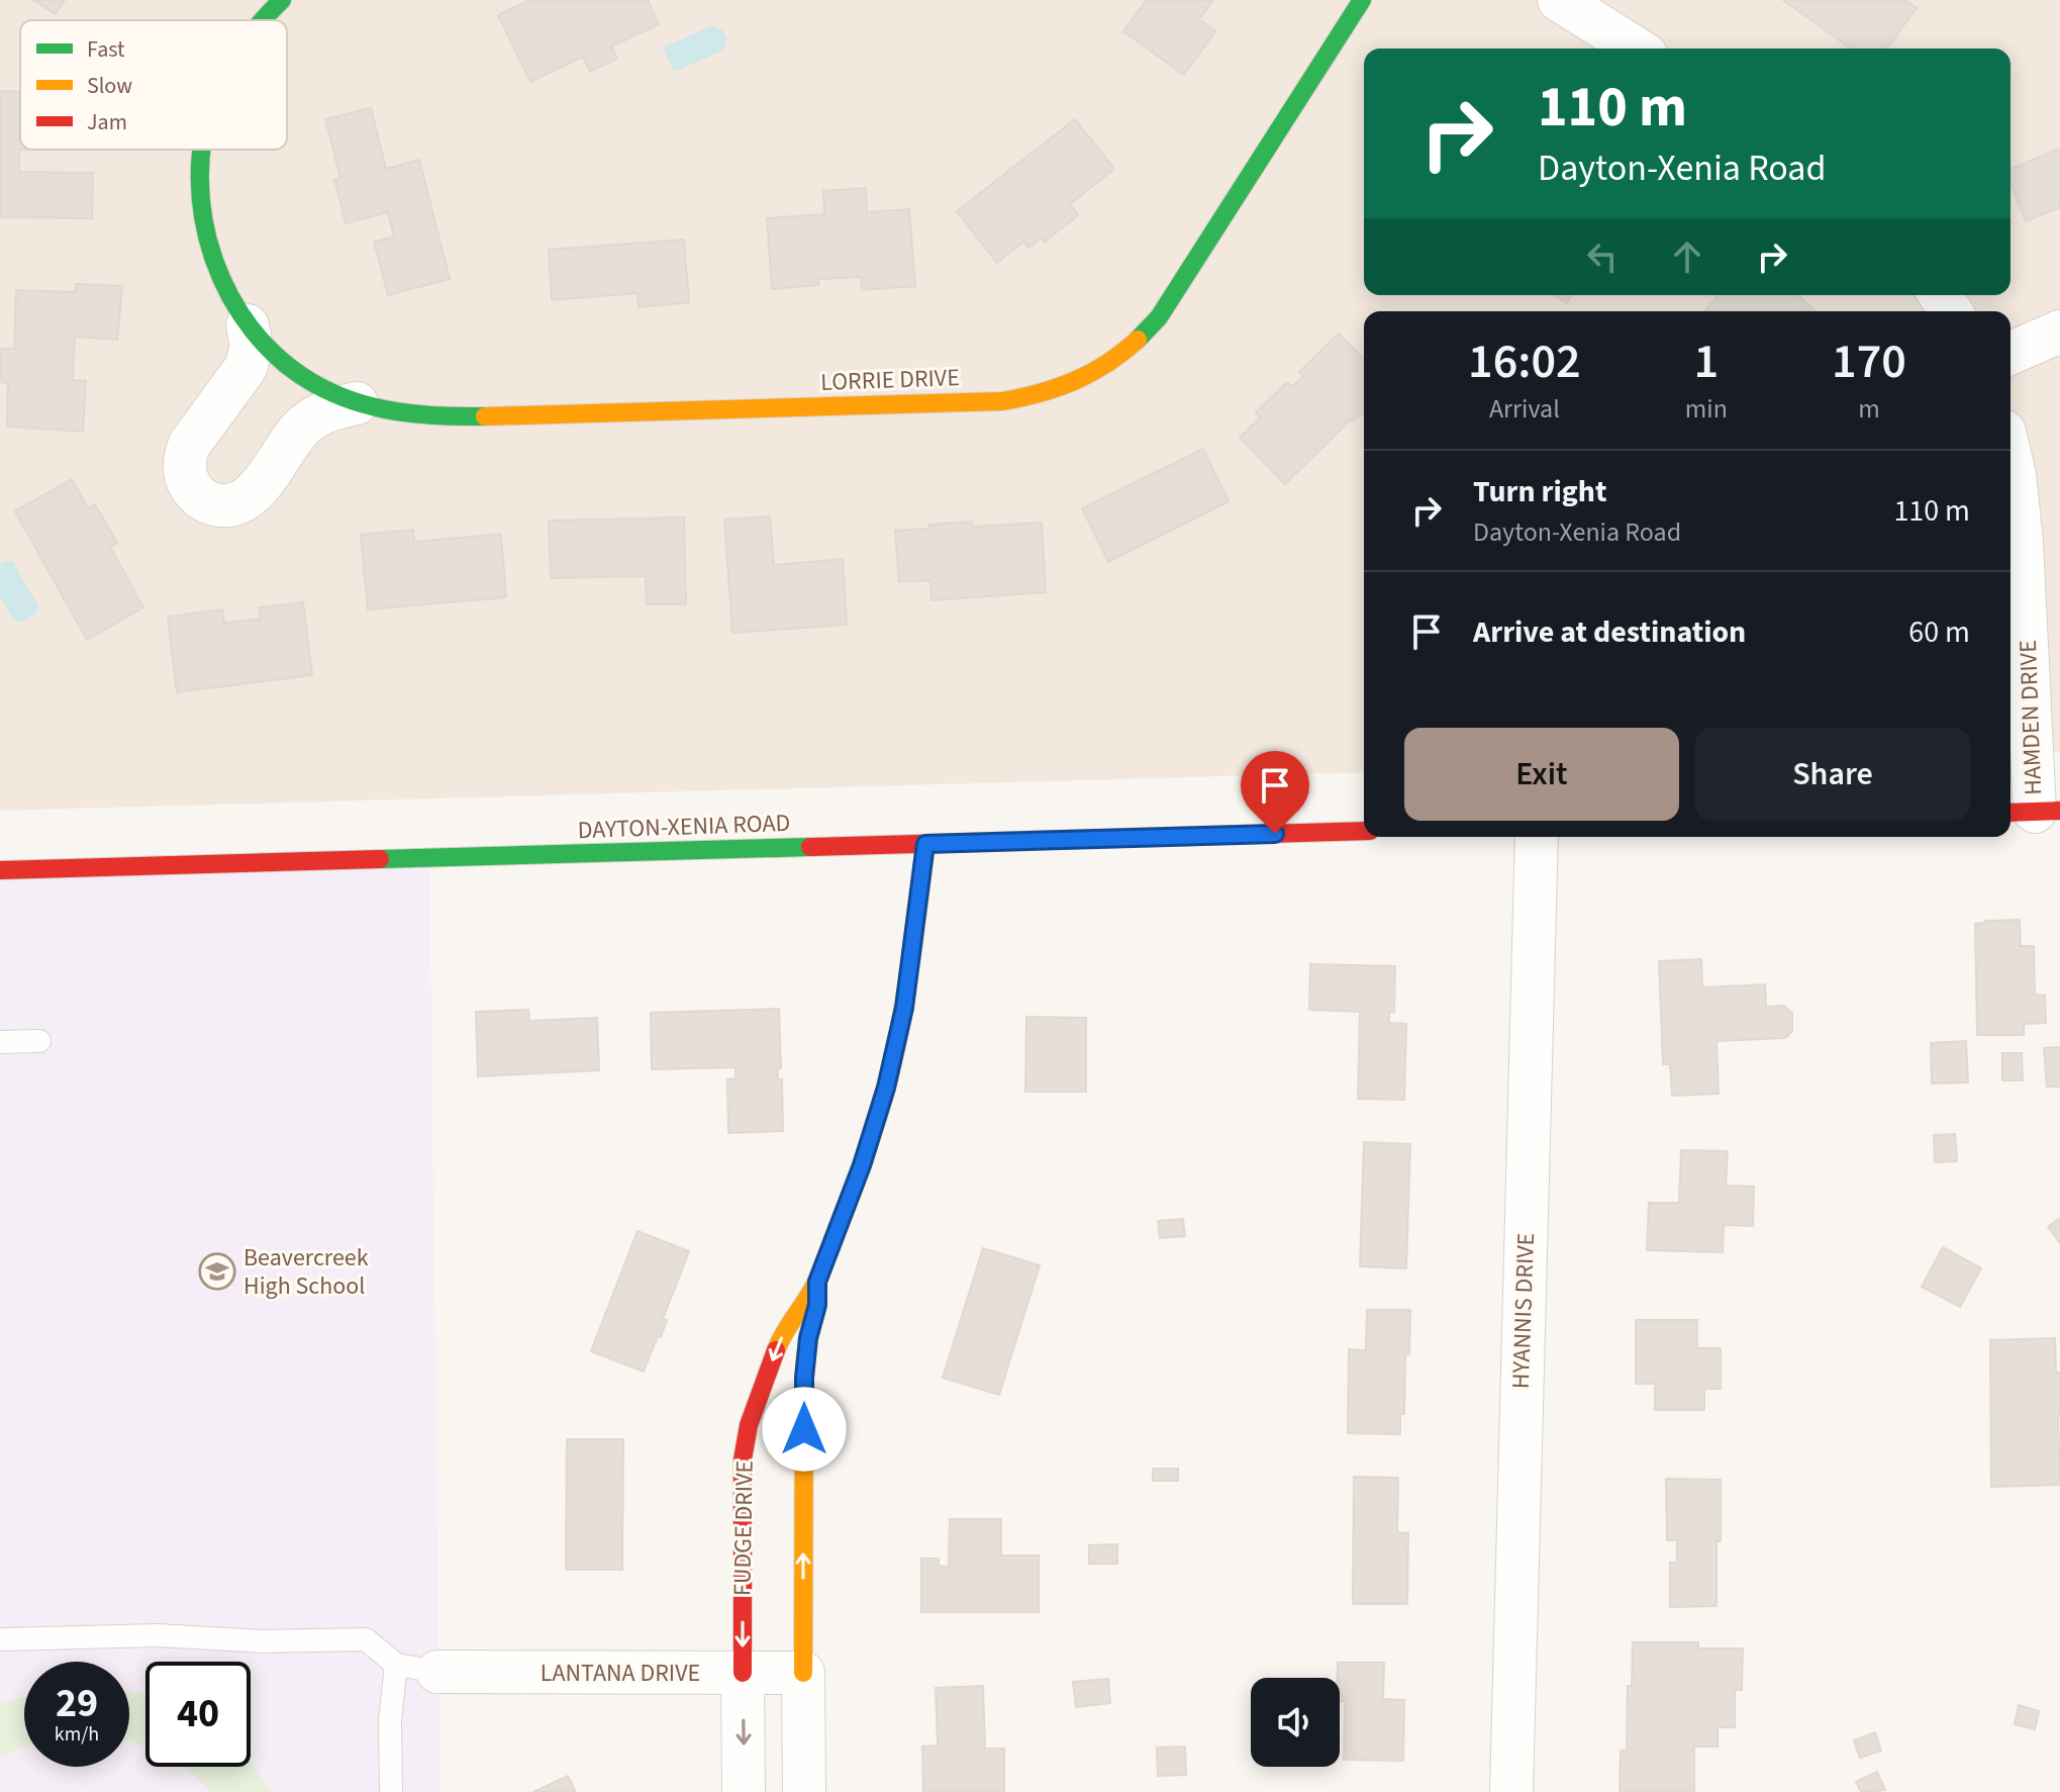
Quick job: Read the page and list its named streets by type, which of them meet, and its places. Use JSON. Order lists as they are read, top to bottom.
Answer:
{
  "streets": {
    "street": [
      "LORRIE DRIVE",
      "HAMDEN DRIVE",
      "DAYTON-XENIA ROAD",
      "HYANNIS DRIVE",
      "FUDGE DRIVE",
      "LANTANA DRIVE"
    ]
  },
  "crossings": [
    ["DAYTON-XENIA ROAD", "FUDGE DRIVE"],
    ["FUDGE DRIVE", "LANTANA DRIVE"]
  ],
  "places": {
    "school or university": ["Beavercreek High School"]
  },
  "legend": ["Fast", "Slow", "Jam"],
  "page": {
    "turn": ["110 m", "Dayton-Xenia Road"],
    "eta": [
      "16:02",
      "Arrival",
      "1",
      "min",
      "170",
      "m"
    ],
    "list": [
      {
        "name": "Turn right",
        "note": "Dayton-Xenia Road",
        "value": "110 m"
      },
      {
        "name": "Arrive at destination",
        "value": "60 m"
      }
    ],
    "buttons": ["Exit", "Share"],
    "speed": "29 km/h",
    "limit": "40"
  }
}
